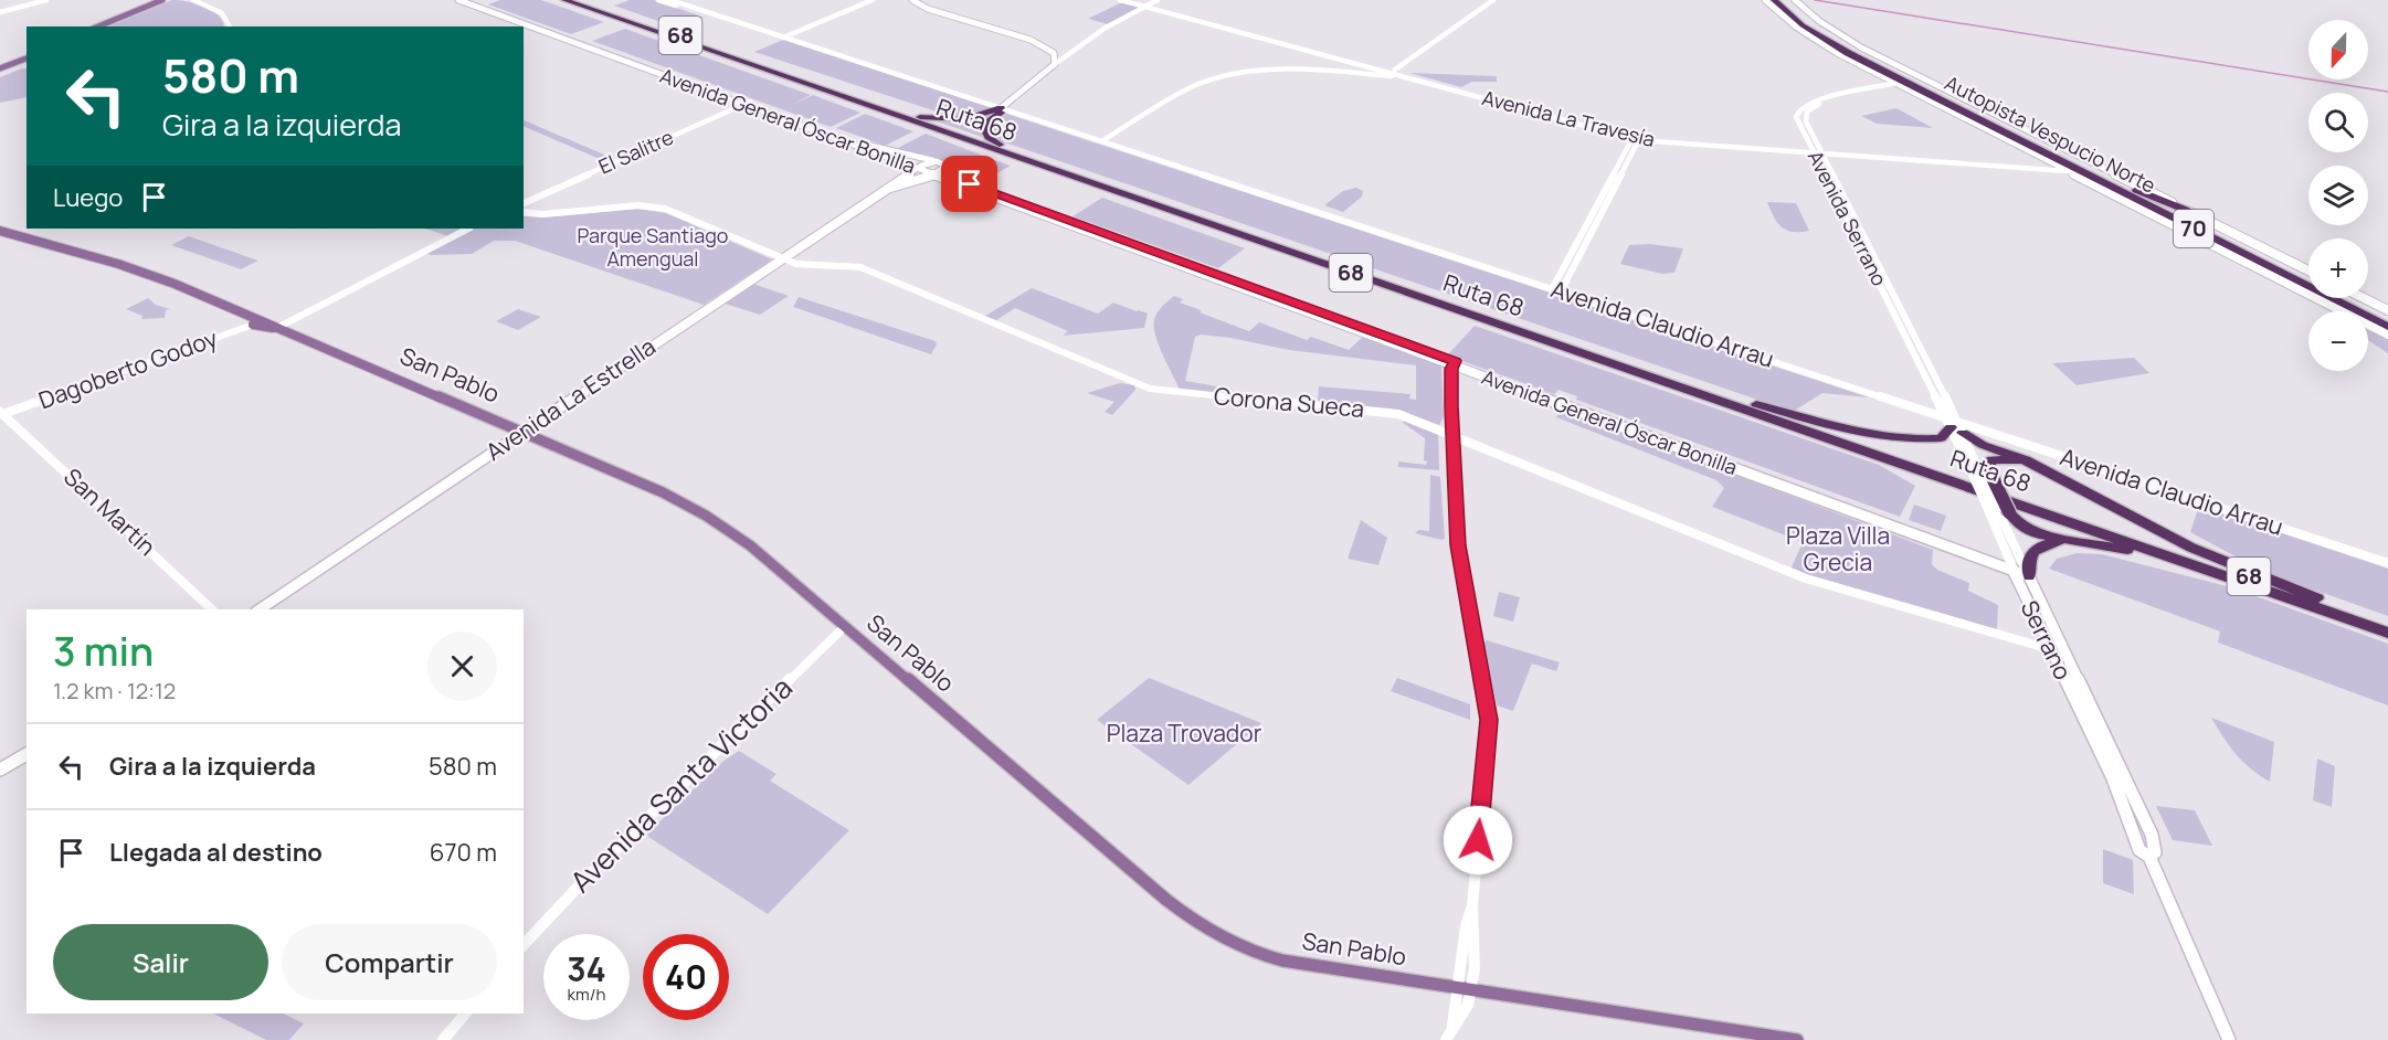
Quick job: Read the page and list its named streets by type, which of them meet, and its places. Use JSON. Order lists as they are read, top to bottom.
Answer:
{
  "streets": {
    "highway": [
      "68",
      "Ruta 68",
      "Autopista Vespucio Norte",
      "70"
    ],
    "main road": [
      "Avenida General Óscar Bonilla",
      "San Pablo",
      "Avenida La Estrella",
      "Serrano"
    ],
    "street": [
      "Avenida La Travesía",
      "El Salitre",
      "Avenida Serrano",
      "Avenida Claudio Arrau",
      "Dagoberto Godoy",
      "Corona Sueca",
      "San Martín",
      "Avenida Santa Victoria"
    ]
  },
  "crossings": [
    ["Avenida La Travesía", "Avenida Serrano"],
    ["Avenida General Óscar Bonilla", "El Salitre"],
    ["Avenida General Óscar Bonilla", "Avenida La Estrella"],
    ["Avenida General Óscar Bonilla", "Serrano"],
    ["Avenida Serrano", "Avenida Claudio Arrau"],
    ["Avenida Serrano", "Serrano"],
    ["Avenida Claudio Arrau", "Serrano"],
    ["Dagoberto Godoy", "San Martín"],
    ["San Pablo", "Avenida La Estrella"],
    ["San Pablo", "Avenida Santa Victoria"],
    ["Avenida La Estrella", "Corona Sueca"],
    ["Corona Sueca", "Serrano"]
  ],
  "parks": ["Parque Santiago Amengual", "Plaza Villa Grecia", "Plaza Trovador"],
  "north": "bottom",
  "page": {
    "map_buttons": ["+", "−"],
    "turn": ["580 m", "Gira a la izquierda"],
    "then": "Luego",
    "heading": ["3 min", "1.2 km · 12:12"],
    "list": [
      {
        "name": "Gira a la izquierda",
        "value": "580 m"
      },
      {
        "name": "Llegada al destino",
        "value": "670 m"
      }
    ],
    "buttons": ["Salir", "Compartir"],
    "speed": "34 km/h",
    "limit": "40"
  }
}
